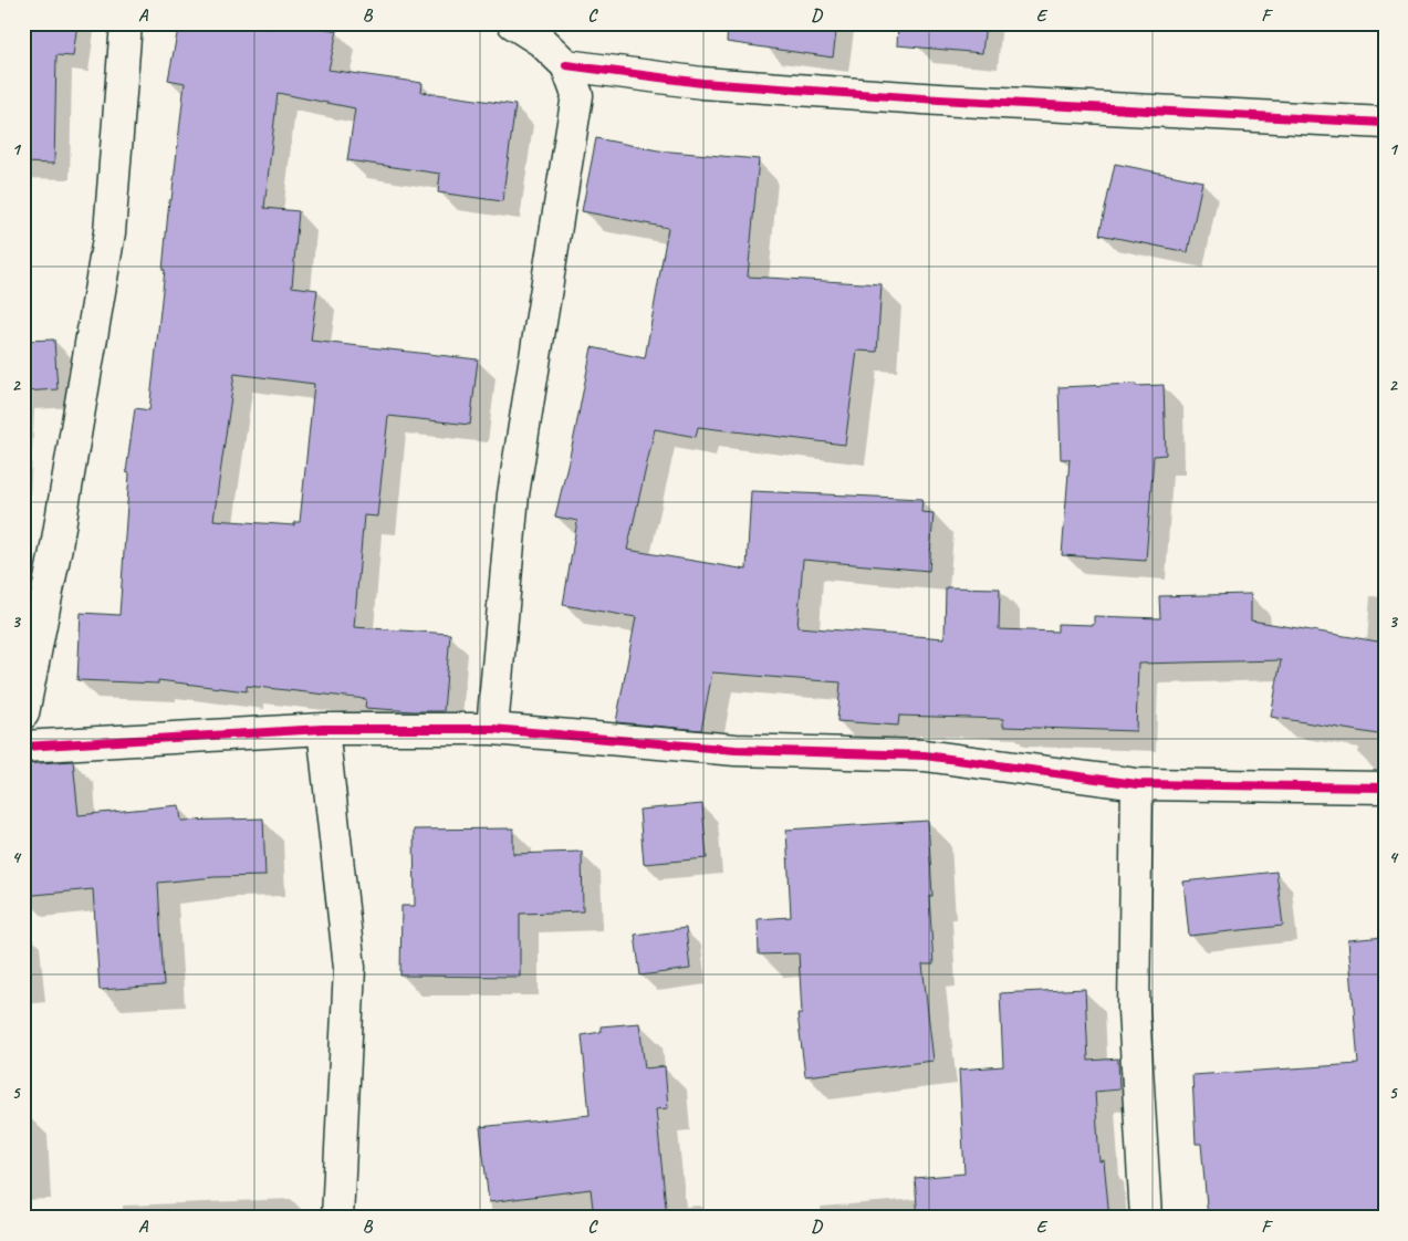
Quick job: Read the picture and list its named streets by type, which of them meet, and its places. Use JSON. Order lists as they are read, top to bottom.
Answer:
{
  "grid": {
    "columns": [
      "A",
      "B",
      "C",
      "D",
      "E",
      "F"
    ],
    "rows": [
      "1",
      "2",
      "3",
      "4",
      "5"
    ]
  }
}
